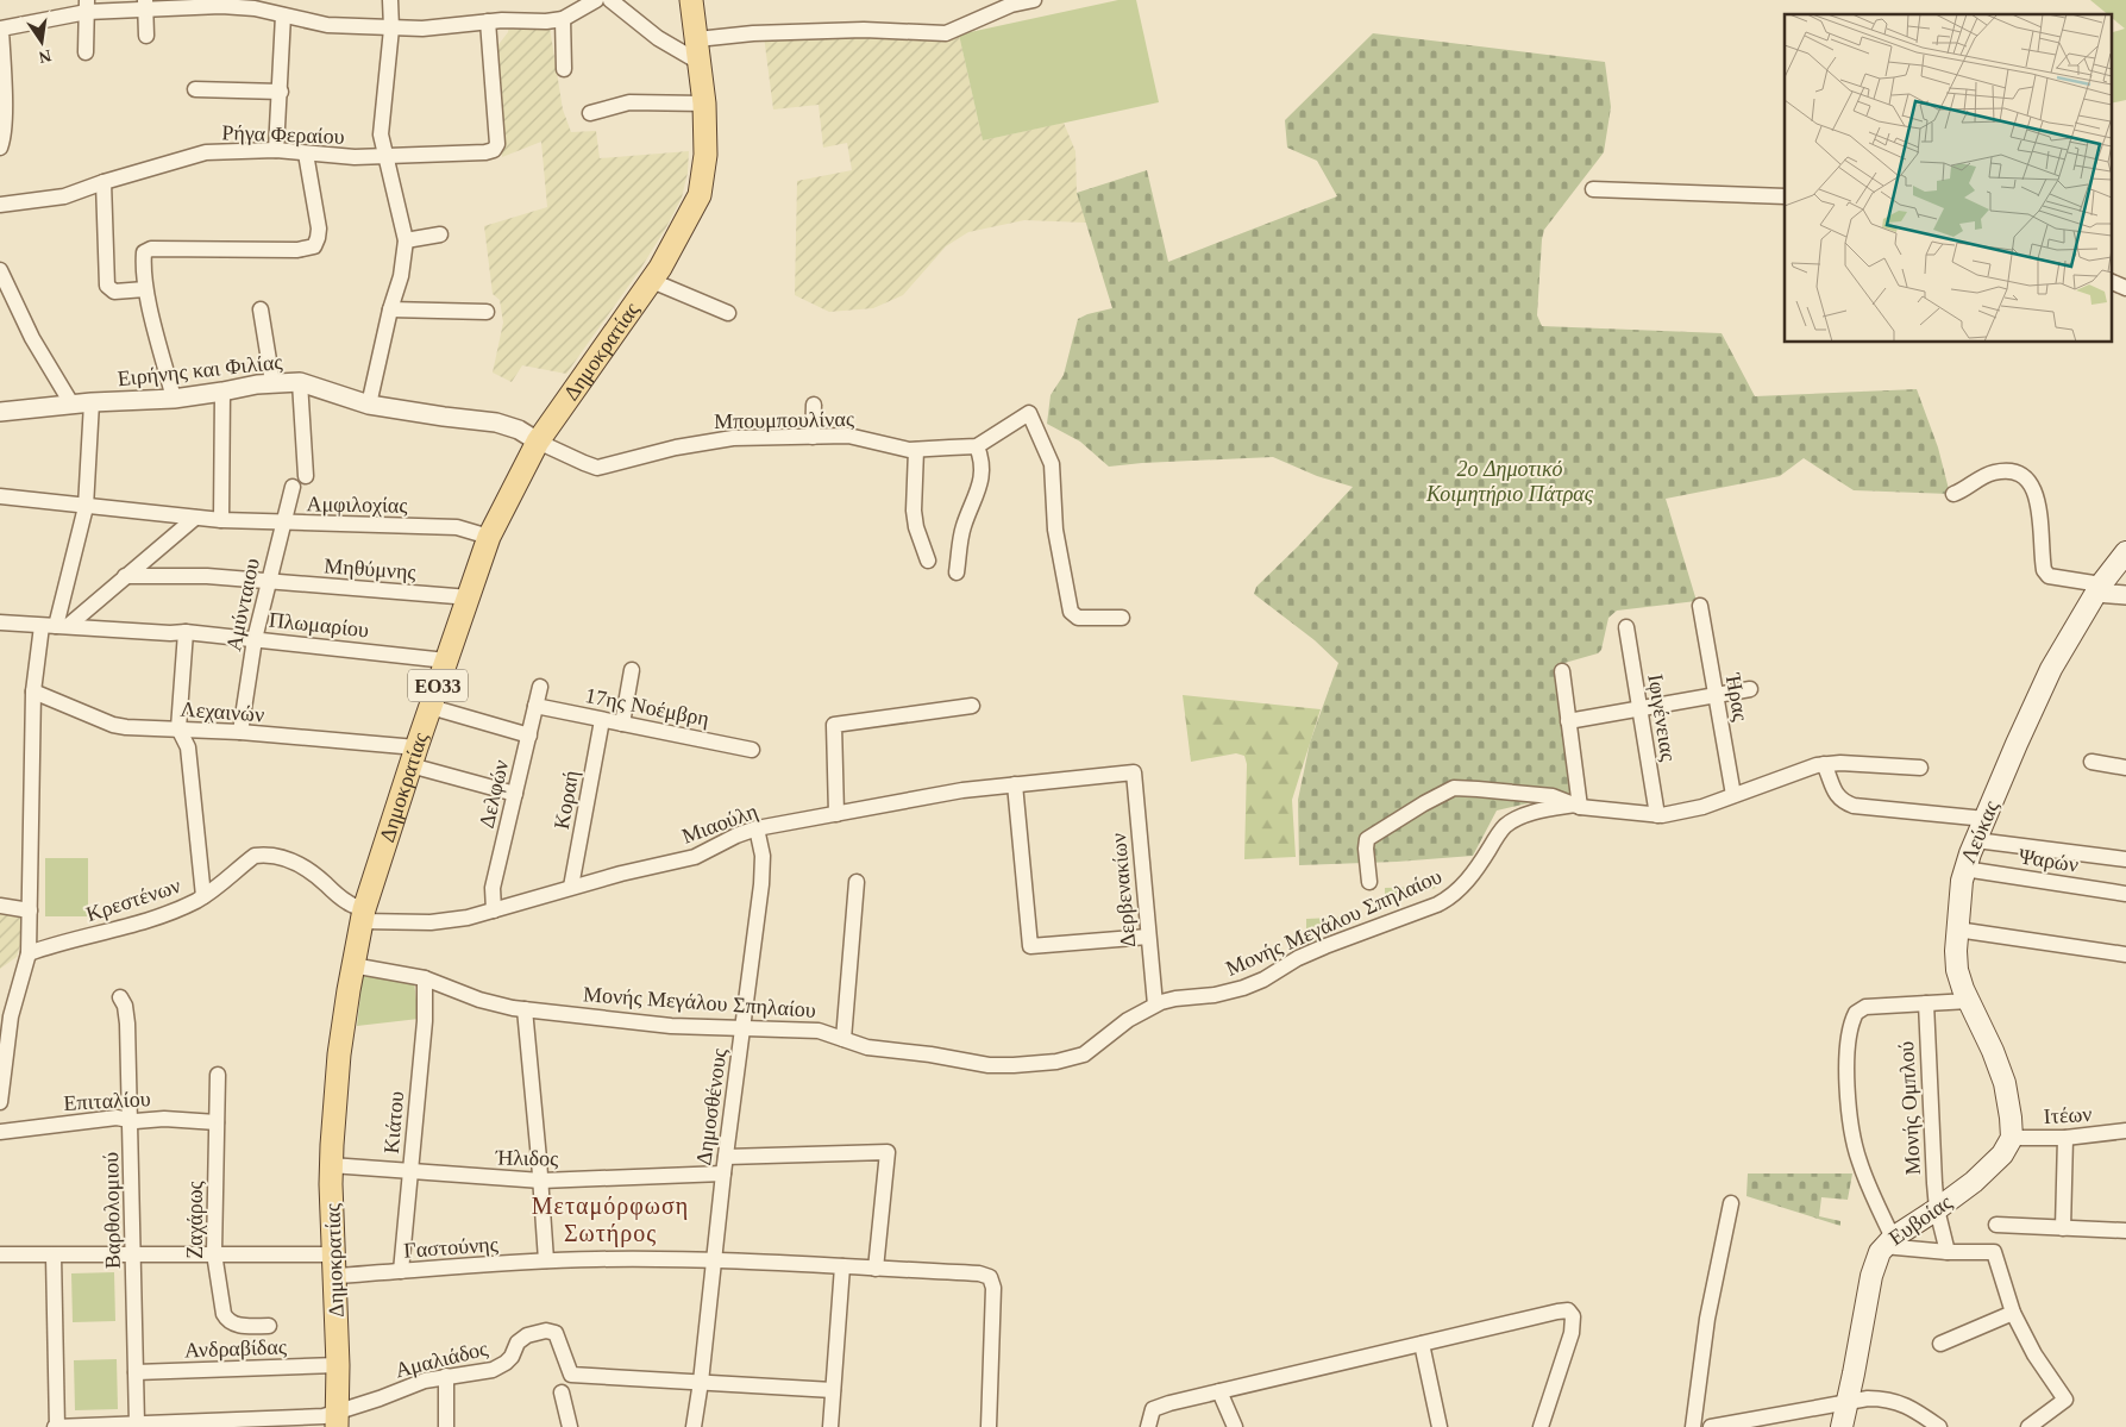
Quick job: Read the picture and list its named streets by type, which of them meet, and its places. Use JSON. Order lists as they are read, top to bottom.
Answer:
{
  "streets": {
    "main road": [
      "Δημοκρατίας",
      "ΕΟ33",
      "Λεύκας",
      "Ευβοίας"
    ],
    "street": [
      "Ρήγα Φεραίου",
      "Ειρήνης και Φιλίας",
      "Μπουμπουλίνας",
      "Αμφιλοχίας",
      "Μηθύμνης",
      "Αμύνταιου",
      "Πλωμαρίου",
      "Ήρας",
      "17ης Νοέμβρη",
      "Λεχαινών",
      "Ιφιγένειας",
      "Δελφών",
      "Κοραή",
      "Μιαούλη",
      "Ψαρών",
      "Δερβενακίων",
      "Κρεστένων",
      "Μονής Μεγάλου Σπηλαίου",
      "Επιταλίου",
      "Δημοσθένους",
      "Μονής Ομπλού",
      "Ιτέων",
      "Κιάτου",
      "Ήλιδος",
      "Βαρθολομιού",
      "Ζαχάρως",
      "Γαστούνης",
      "Ανδραβίδας",
      "Αμαλιάδος"
    ]
  },
  "crossings": [
    ["Δημοκρατίας", "Ειρήνης και Φιλίας"],
    ["Δημοκρατίας", "Μπουμπουλίνας"],
    ["Δημοκρατίας", "Αμφιλοχίας"],
    ["Δημοκρατίας", "Μηθύμνης"],
    ["Δημοκρατίας", "Πλωμαρίου"],
    ["Δημοκρατίας", "Λεχαινών"],
    ["Δημοκρατίας", "Μιαούλη"],
    ["Δημοκρατίας", "Κρεστένων"],
    ["Δημοκρατίας", "Μονής Μεγάλου Σπηλαίου"],
    ["Δημοκρατίας", "Ήλιδος"],
    ["Δημοκρατίας", "Γαστούνης"],
    ["Δημοκρατίας", "Ανδραβίδας"],
    ["Δημοκρατίας", "Αμαλιάδος"],
    ["Ειρήνης και Φιλίας", "Μπουμπουλίνας"],
    ["Αμφιλοχίας", "Αμύνταιου"],
    ["Μηθύμνης", "Αμύνταιου"],
    ["Αμύνταιου", "Πλωμαρίου"],
    ["Αμύνταιου", "Λεχαινών"],
    ["Ήρας", "Μονής Μεγάλου Σπηλαίου"],
    ["17ης Νοέμβρη", "Δελφών"],
    ["17ης Νοέμβρη", "Κοραή"],
    ["Λεχαινών", "Δελφών"],
    ["Ιφιγένειας", "Μονής Μεγάλου Σπηλαίου"],
    ["Δελφών", "Μιαούλη"],
    ["Κοραή", "Μιαούλη"],
    ["Μιαούλη", "Δερβενακίων"],
    ["Μιαούλη", "Κρεστένων"],
    ["Μιαούλη", "Δημοσθένους"],
    ["Λεύκας", "Ψαρών"],
    ["Λεύκας", "Ιτέων"],
    ["Λεύκας", "Ευβοίας"],
    ["Δερβενακίων", "Μονής Μεγάλου Σπηλαίου"],
    ["Μονής Μεγάλου Σπηλαίου", "Δημοσθένους"],
    ["Μονής Μεγάλου Σπηλαίου", "Κιάτου"],
    ["Επιταλίου", "Βαρθολομιού"],
    ["Επιταλίου", "Ζαχάρως"],
    ["Δημοσθένους", "Ήλιδος"],
    ["Δημοσθένους", "Γαστούνης"],
    ["Δημοσθένους", "Αμαλιάδος"],
    ["Μονής Ομπλού", "Ευβοίας"],
    ["Ιτέων", "Ευβοίας"],
    ["Κιάτου", "Ήλιδος"],
    ["Κιάτου", "Γαστούνης"],
    ["Βαρθολομιού", "Γαστούνης"],
    ["Βαρθολομιού", "Ανδραβίδας"],
    ["Βαρθολομιού", "Αμαλιάδος"],
    ["Ζαχάρως", "Γαστούνης"]
  ],
  "districts": ["Μεταμόρφωση Σωτήρος"],
  "parks": ["2o Δημοτικό Κοιμητήριο Πάτρας"],
  "north": "bottom"
}
